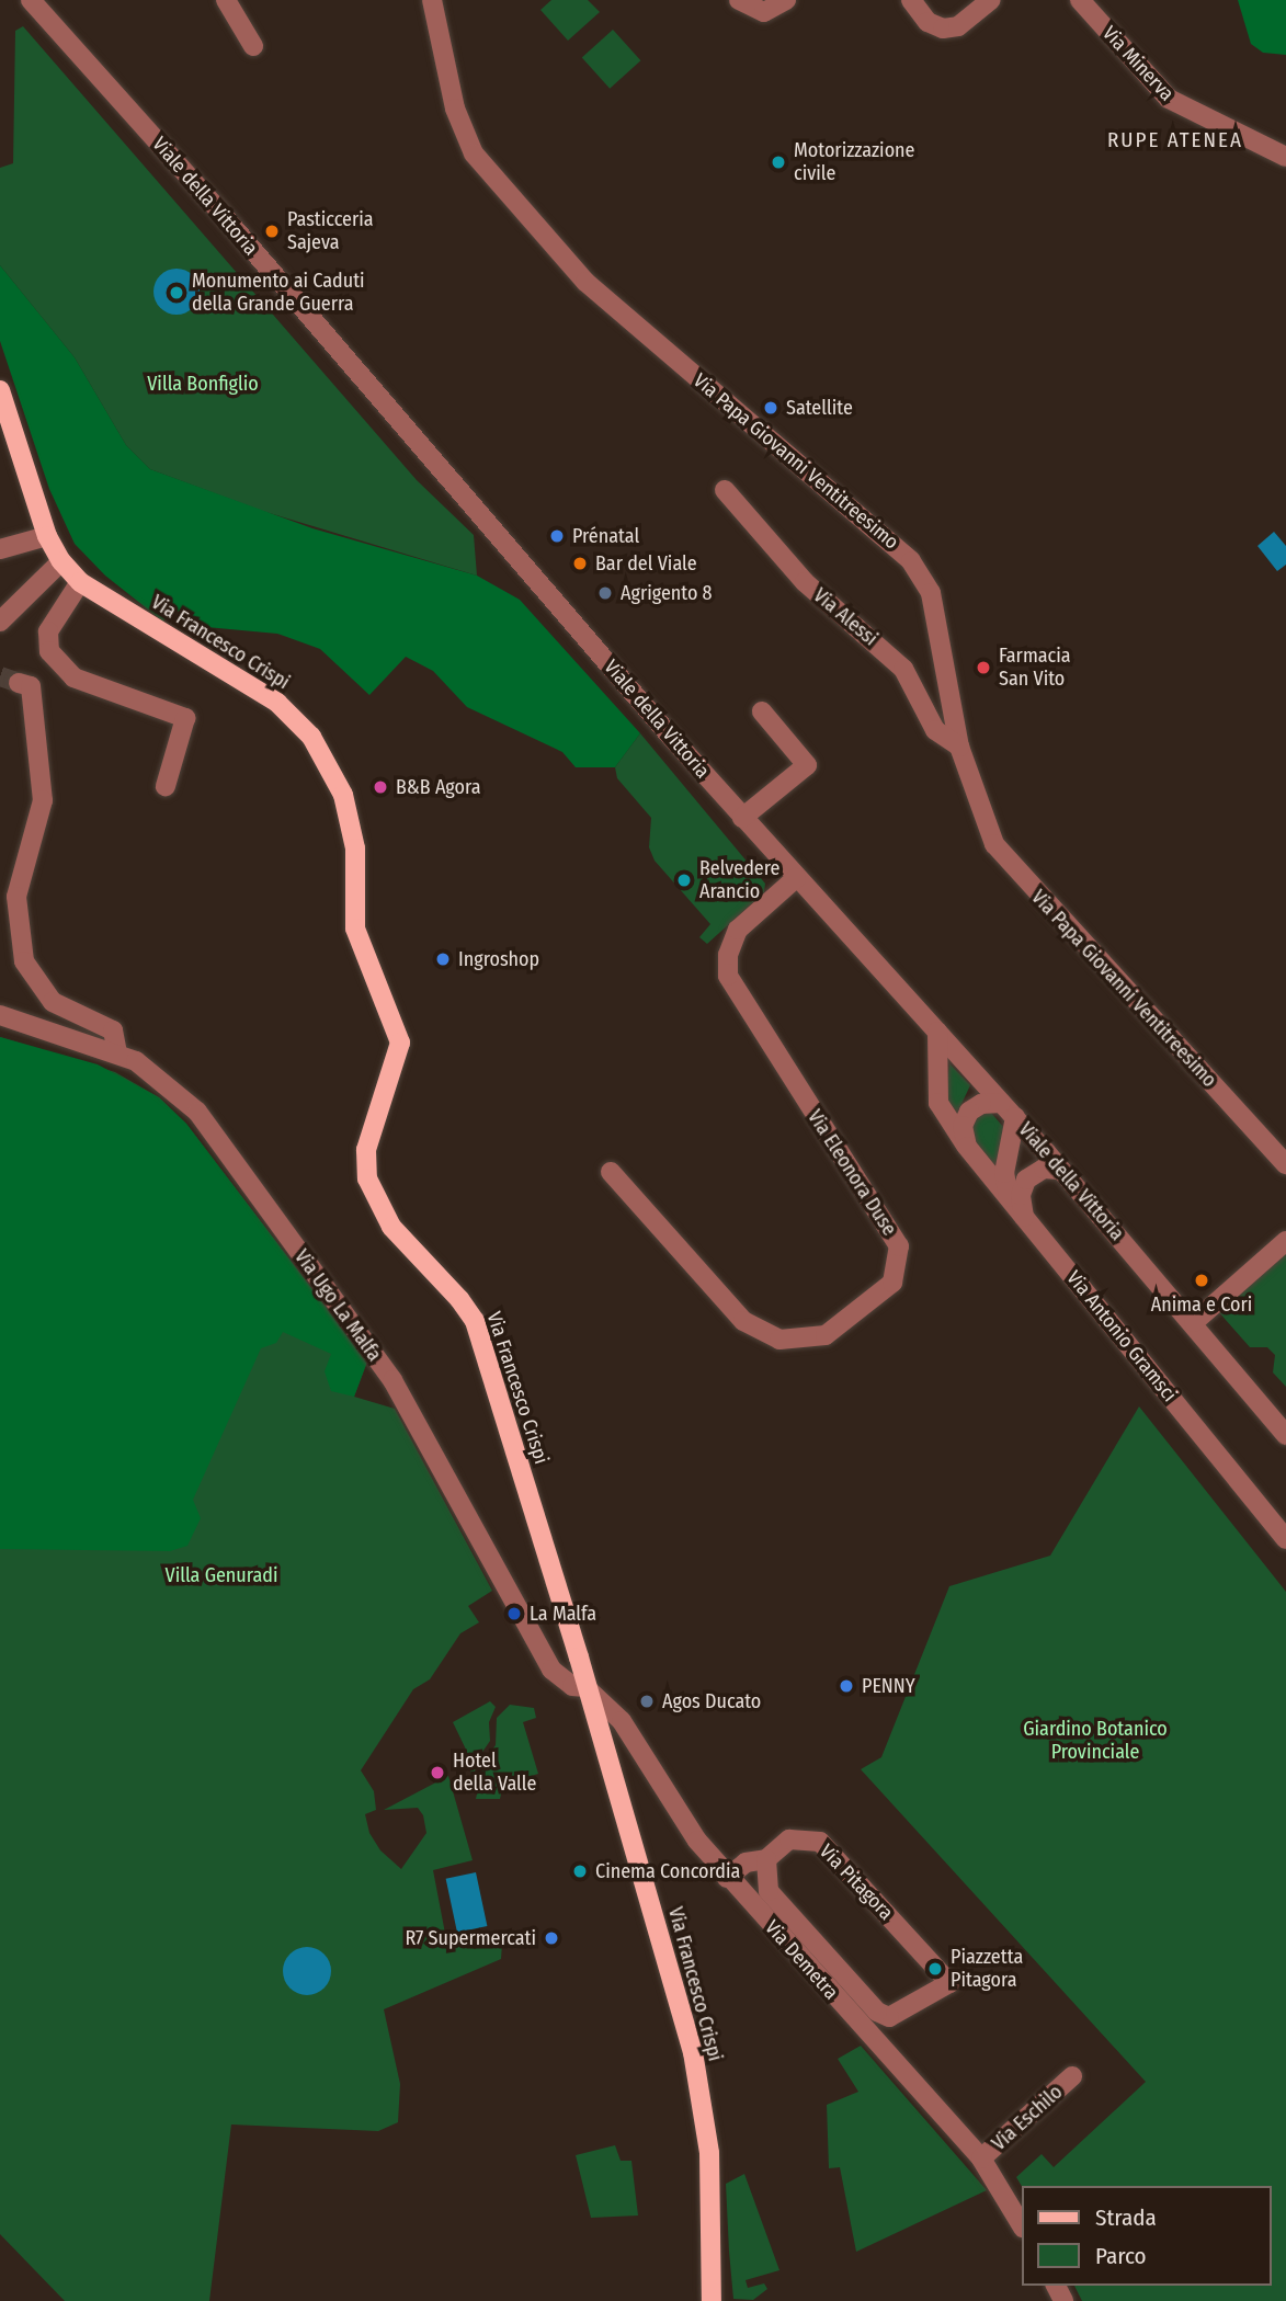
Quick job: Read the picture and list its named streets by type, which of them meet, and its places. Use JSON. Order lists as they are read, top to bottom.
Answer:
{
  "streets": {
    "main road": ["Via Francesco Crispi"],
    "street": [
      "Via Minerva",
      "Viale della Vittoria",
      "Via Papa Giovanni Ventitreesimo",
      "Via Alessi",
      "Via Eleonora Duse",
      "Via Ugo La Malfa",
      "Via Antonio Gramsci",
      "Via Pitagora",
      "Via Demetra",
      "Via Eschilo"
    ]
  },
  "crossings": [
    ["Viale della Vittoria", "Via Eleonora Duse"],
    ["Viale della Vittoria", "Via Antonio Gramsci"],
    ["Via Papa Giovanni Ventitreesimo", "Via Alessi"],
    ["Via Francesco Crispi", "Via Ugo La Malfa"],
    ["Via Francesco Crispi", "Via Demetra"],
    ["Via Ugo La Malfa", "Via Demetra"],
    ["Via Pitagora", "Via Demetra"],
    ["Via Demetra", "Via Eschilo"]
  ],
  "districts": ["RUPE ATENEA"],
  "parks": ["Villa Bonfiglio", "Villa Genuradi", "Giardino Botanico Provinciale"],
  "places": [
    "Motorizzazione civile",
    "Pasticceria Sajeva",
    "Monumento ai Caduti della Grande Guerra",
    "Satellite",
    "Prénatal",
    "Bar del Viale",
    "Agrigento 8",
    "Farmacia San Vito",
    "B&B Agora",
    "Belvedere Arancio",
    "Ingroshop",
    "Anima e Cori",
    "La Malfa",
    "PENNY",
    "Agos Ducato",
    "Hotel della Valle",
    "Cinema Concordia",
    "R7 Supermercati",
    "Piazzetta Pitagora"
  ],
  "legend": ["Strada", "Parco"]
}
